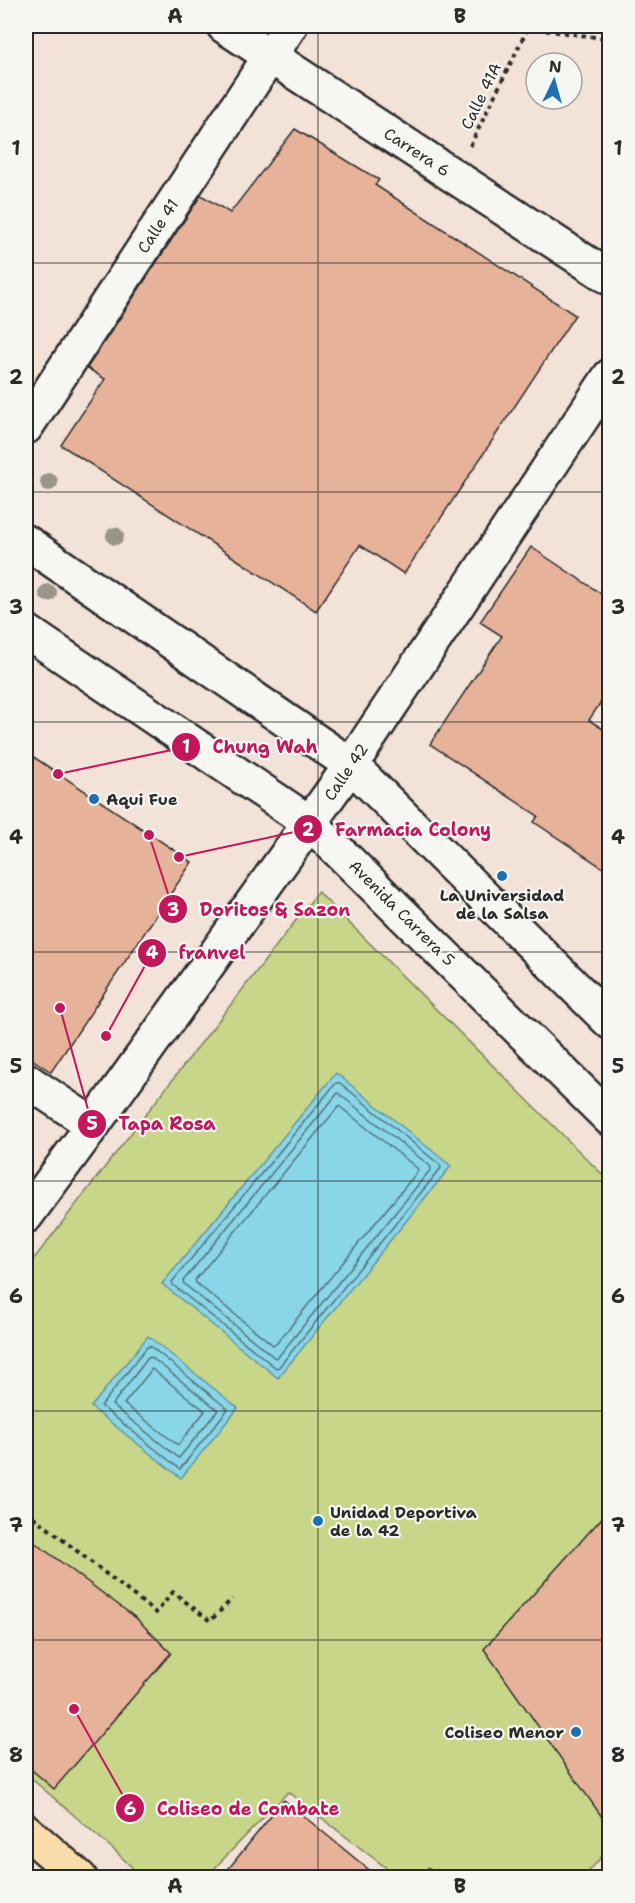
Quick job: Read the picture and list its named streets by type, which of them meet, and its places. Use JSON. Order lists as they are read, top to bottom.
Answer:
{
  "streets": {
    "street": [
      "Carrera 6",
      "Calle 41",
      "Calle 42",
      "Avenida Carrera 5"
    ],
    "path": ["Calle 41A"]
  },
  "crossings": [
    ["Calle 41A", "Carrera 6"],
    ["Carrera 6", "Calle 41"],
    ["Calle 42", "Avenida Carrera 5"]
  ],
  "places": [
    "Chung Wah",
    "Aqui Fue",
    "Doritos & Sazon",
    "Farmacia Colony",
    "La Universidad de la Salsa",
    "Tapa Rosa",
    "franvel",
    "Unidad Deportiva de la 42",
    "Coliseo de Combate",
    "Coliseo Menor"
  ],
  "north": "top",
  "grid": {
    "columns": ["A", "B"],
    "rows": [
      "1",
      "2",
      "3",
      "4",
      "5",
      "6",
      "7",
      "8"
    ]
  }
}
